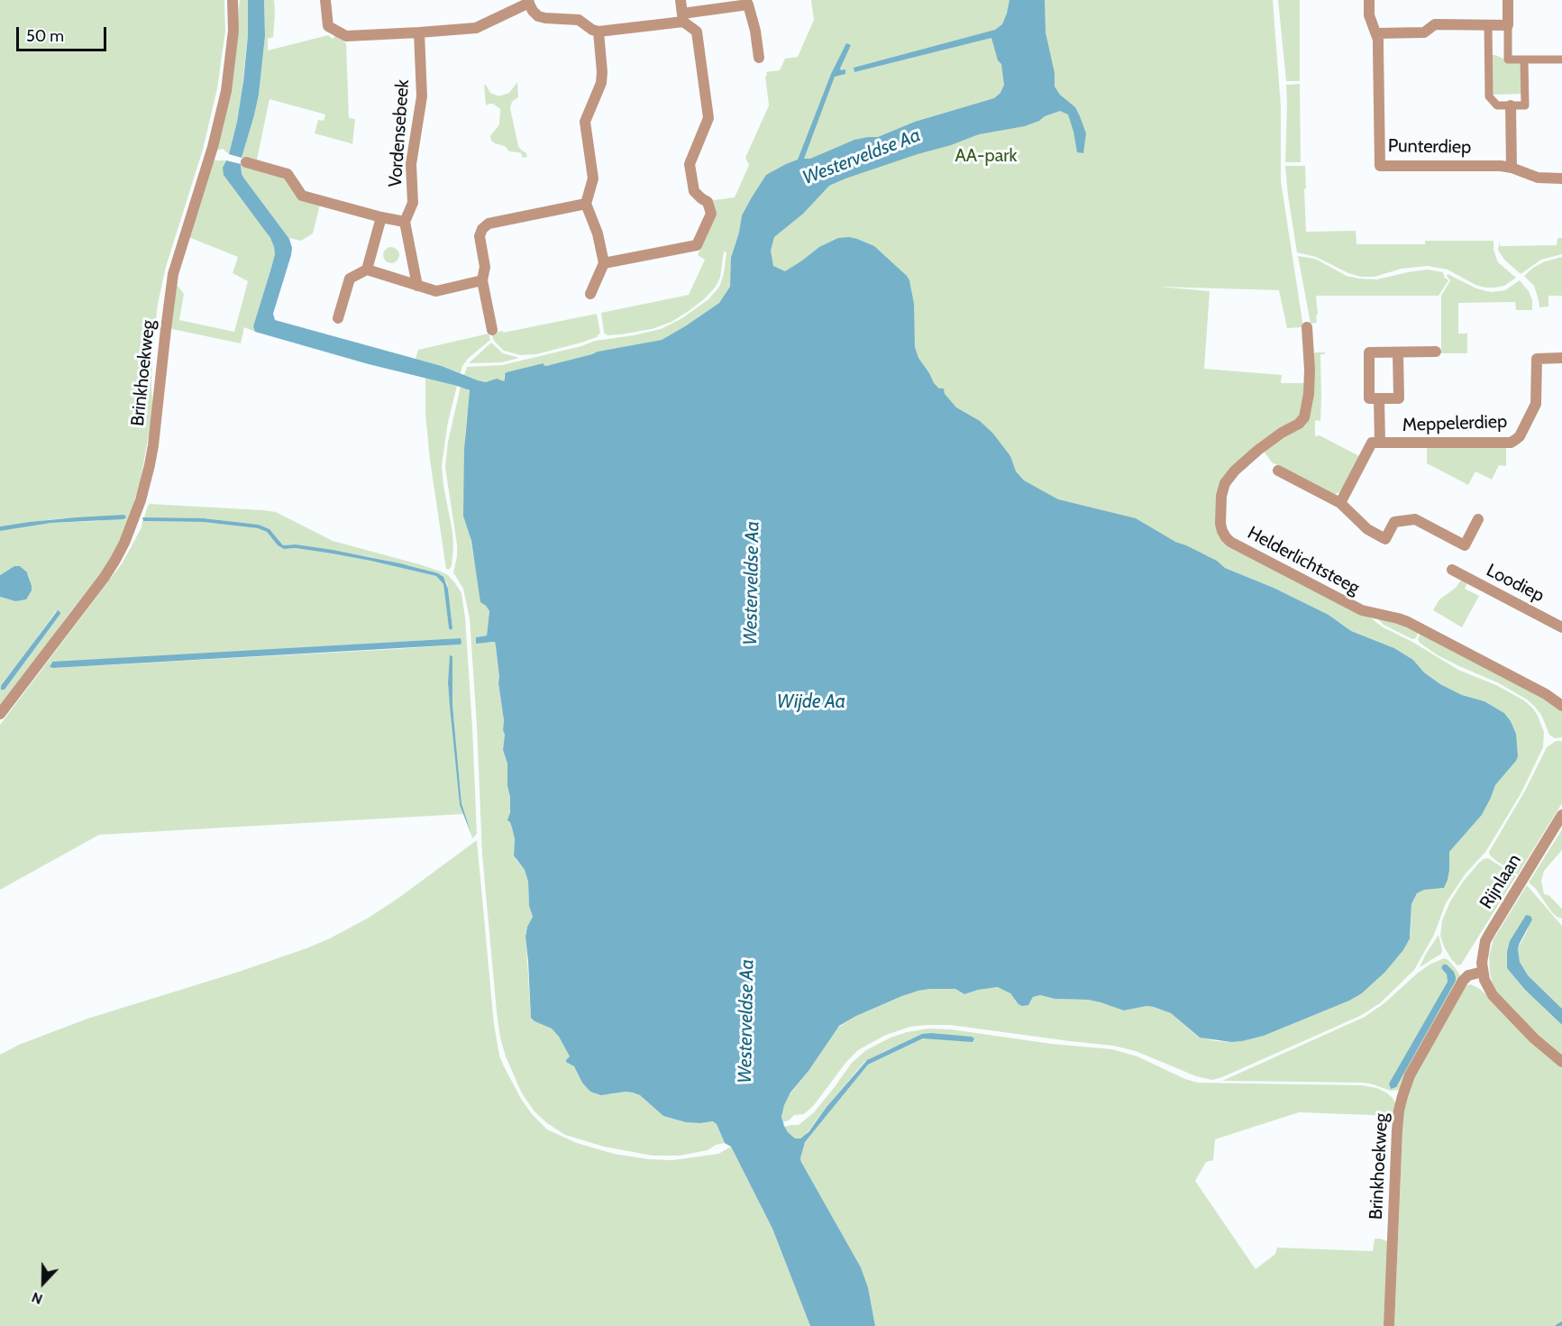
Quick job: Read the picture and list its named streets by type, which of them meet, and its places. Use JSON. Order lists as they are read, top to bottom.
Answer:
{
  "streets": {
    "street": [
      "Vordensebeek",
      "Punterdiep",
      "Brinkhoekweg",
      "Meppelerdiep",
      "Helderlichtsteeg",
      "Loodiep",
      "Rijnlaan"
    ]
  },
  "crossings": [
    ["Brinkhoekweg", "Rijnlaan"]
  ],
  "water": ["Westerveldse Aa", "Wijde Aa"],
  "parks": ["AA-park"],
  "scale_bar": "50 m",
  "north": "bottom"
}
